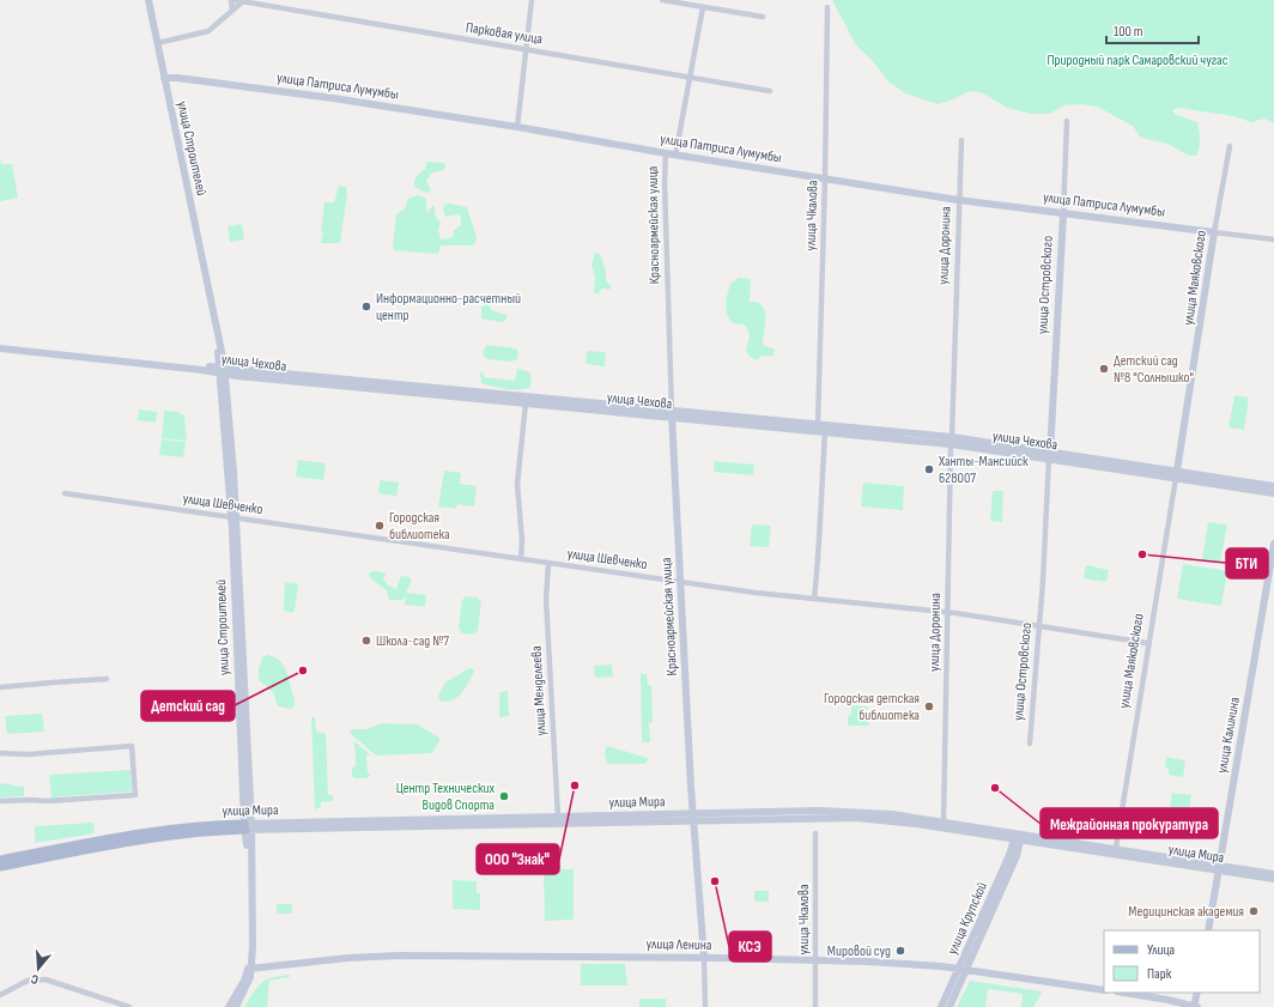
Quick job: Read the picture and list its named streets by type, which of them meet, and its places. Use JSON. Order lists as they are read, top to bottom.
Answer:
{
  "streets": {
    "main road": [
      "улица Патриса Лумумбы",
      "улица Строителей",
      "Красноармейская улица",
      "улица Маяковского",
      "улица Островского",
      "улица Чехова",
      "улица Калинина",
      "улица Мира",
      "улица Крупской",
      "улица Ленина"
    ],
    "street": [
      "Парковая улица",
      "улица Чкалова",
      "улица Доронина",
      "улица Шевченко",
      "улица Менделеева"
    ]
  },
  "crossings": [
    ["Парковая улица", "Красноармейская улица"],
    ["улица Патриса Лумумбы", "улица Строителей"],
    ["улица Патриса Лумумбы", "улица Чкалова"],
    ["улица Патриса Лумумбы", "Красноармейская улица"],
    ["улица Патриса Лумумбы", "улица Доронина"],
    ["улица Патриса Лумумбы", "улица Маяковского"],
    ["улица Патриса Лумумбы", "улица Островского"],
    ["улица Строителей", "улица Чехова"],
    ["улица Строителей", "улица Шевченко"],
    ["улица Строителей", "улица Мира"],
    ["улица Строителей", "улица Ленина"],
    ["улица Чкалова", "улица Чехова"],
    ["улица Чкалова", "улица Ленина"],
    ["Красноармейская улица", "улица Чехова"],
    ["Красноармейская улица", "улица Шевченко"],
    ["Красноармейская улица", "улица Мира"],
    ["Красноармейская улица", "улица Ленина"],
    ["улица Доронина", "улица Чехова"],
    ["улица Доронина", "улица Шевченко"],
    ["улица Доронина", "улица Мира"],
    ["улица Маяковского", "улица Чехова"],
    ["улица Маяковского", "улица Шевченко"],
    ["улица Маяковского", "улица Мира"],
    ["улица Островского", "улица Чехова"],
    ["улица Островского", "улица Шевченко"],
    ["улица Шевченко", "улица Менделеева"],
    ["улица Менделеева", "улица Мира"],
    ["улица Калинина", "улица Мира"],
    ["улица Мира", "улица Крупской"],
    ["улица Крупской", "улица Ленина"]
  ],
  "parks": ["Природный парк Самаровский чугас"],
  "places": [
    "Информационно-расчетный центр",
    "Детский сад №8 \"Солнышко\"",
    "Ханты-Мансийск 628007",
    "Городская библиотека",
    "БТИ",
    "Школа-сад №7",
    "Детский сад",
    "Городская детская библиотека",
    "ООО \"Знак\"",
    "Межрайонная прокуратура",
    "Центр Технических Видов Спорта",
    "КСЭ",
    "Медицинская академия",
    "Мировой суд"
  ],
  "legend": ["Улица", "Парк"],
  "scale_bar": "100 m",
  "north": "bottom"
}
